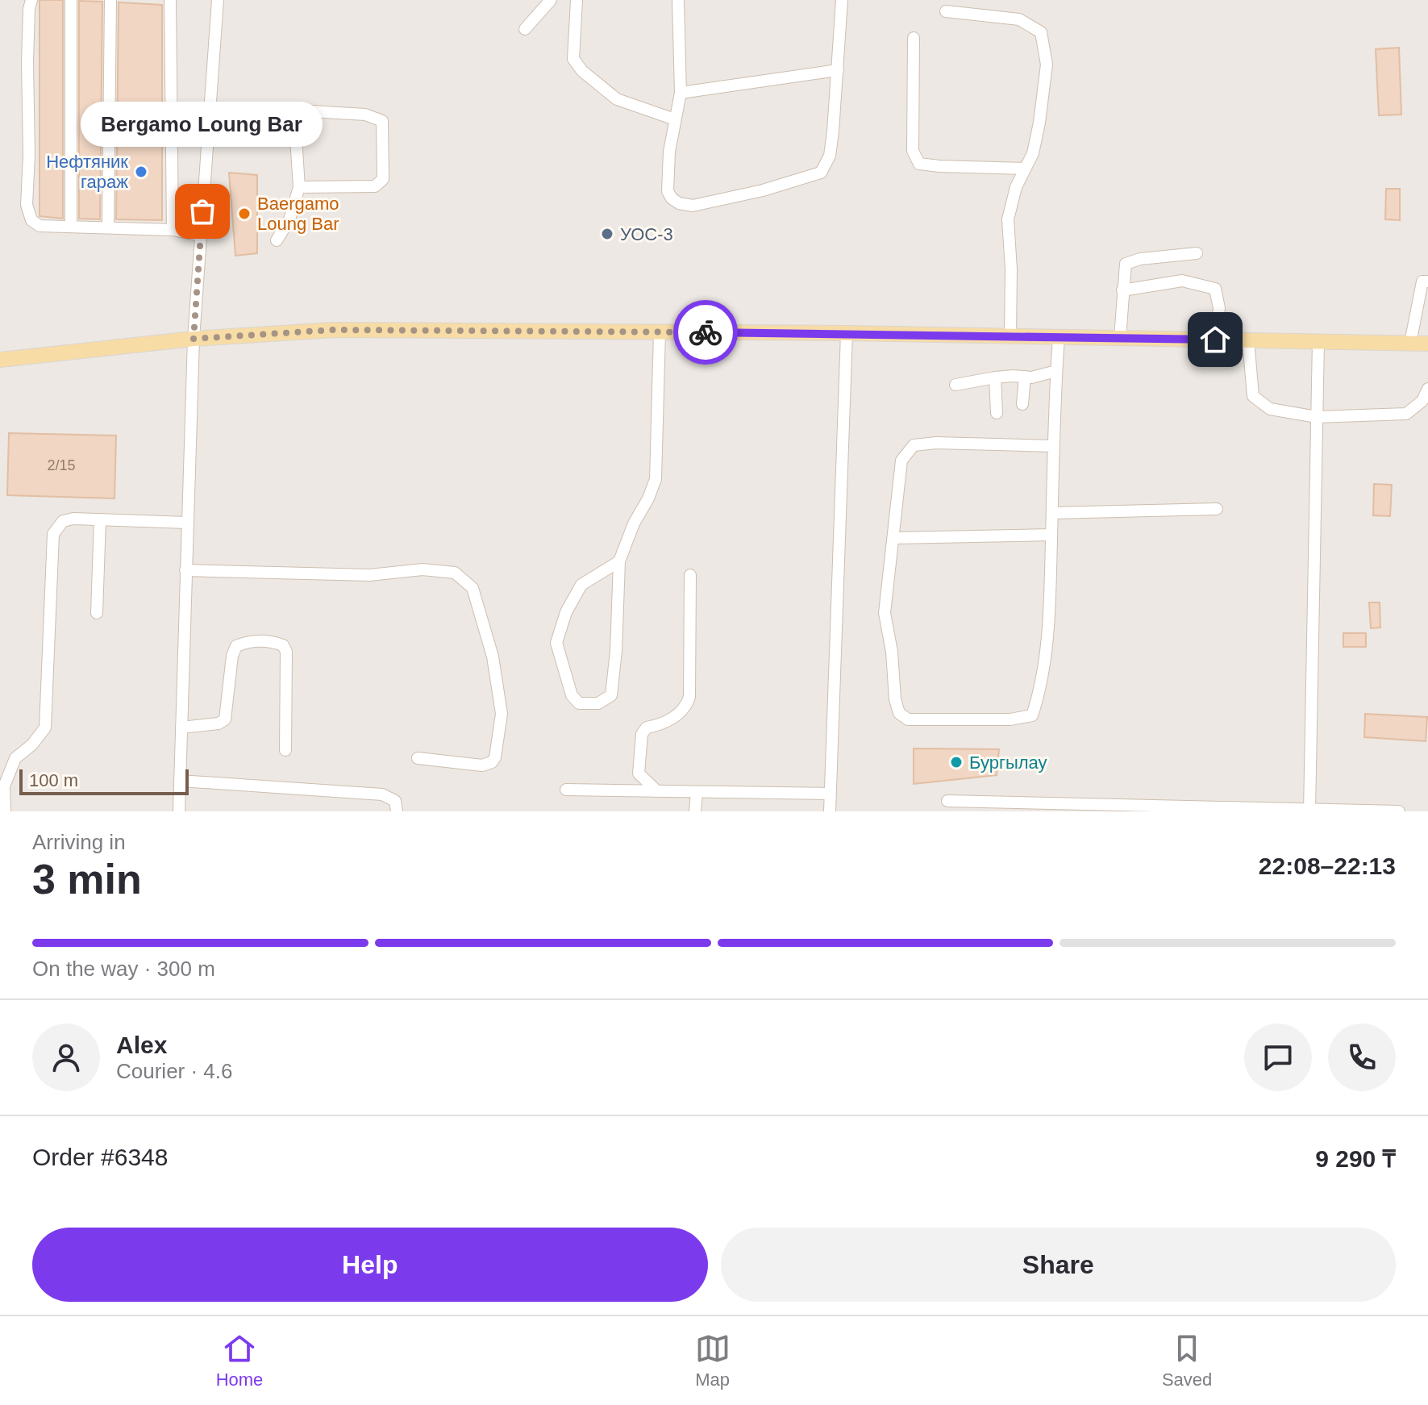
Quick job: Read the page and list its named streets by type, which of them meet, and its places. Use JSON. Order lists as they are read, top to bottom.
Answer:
{
  "places": [
    "Нефтяник гараж",
    "Bergamo Loung Bar",
    "Baergamo Loung Bar",
    "УОС-3",
    "Бургылау"
  ],
  "house_numbers": ["2/15"],
  "scale_bar": "100 m",
  "page": {
    "bubble": "Bergamo Loung Bar",
    "scale": "100 m",
    "heading": ["3 min", "Arriving in", "22:08–22:13"],
    "panel": [
      "Alex",
      "Courier · 4.6",
      "Order #6348",
      "9 290 ₸"
    ],
    "bar": "On the way · 300 m",
    "buttons": ["Help", "Share"],
    "tabs": ["Home", "Map", "Saved"]
  }
}
